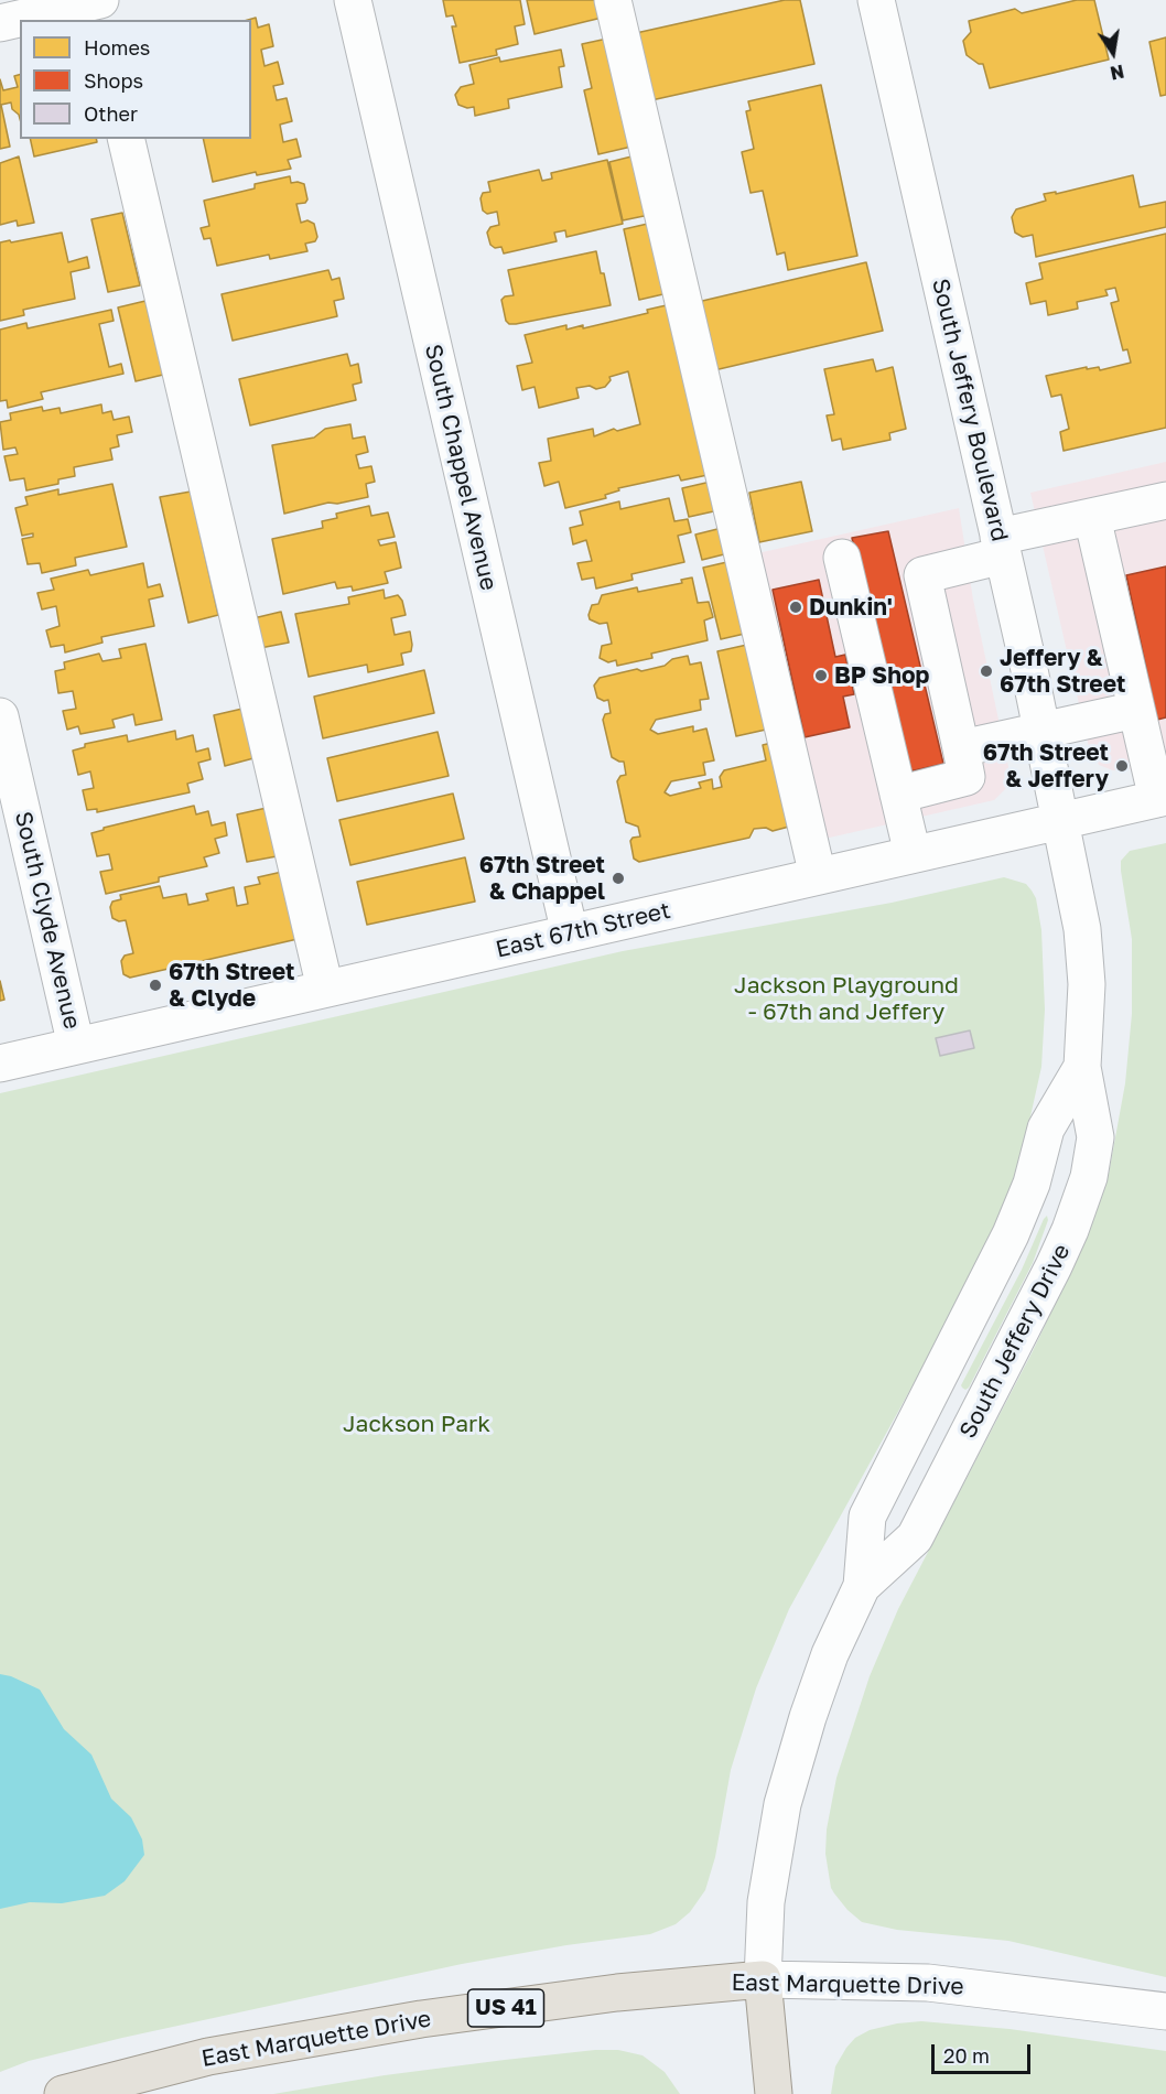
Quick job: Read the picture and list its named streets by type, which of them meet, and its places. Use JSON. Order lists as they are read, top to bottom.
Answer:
{
  "streets": {
    "main road": ["East Marquette Drive", "US 41"],
    "street": [
      "South Jeffery Boulevard",
      "South Chappel Avenue",
      "South Clyde Avenue",
      "East 67th Street",
      "South Jeffery Drive"
    ]
  },
  "crossings": [
    ["South Jeffery Boulevard", "East 67th Street"],
    ["South Jeffery Boulevard", "South Jeffery Drive"],
    ["South Chappel Avenue", "East 67th Street"],
    ["South Clyde Avenue", "East 67th Street"],
    ["East 67th Street", "South Jeffery Drive"],
    ["South Jeffery Drive", "East Marquette Drive"]
  ],
  "parks": ["Jackson Playground - 67th and Jeffery", "Jackson Park"],
  "places": [
    "Dunkin'",
    "Jeffery & 67th Street",
    "BP Shop",
    "67th Street & Jeffery",
    "67th Street & Chappel",
    "67th Street & Clyde"
  ],
  "legend": ["Homes", "Shops", "Other"],
  "scale_bar": "20 m",
  "north": "bottom"
}
